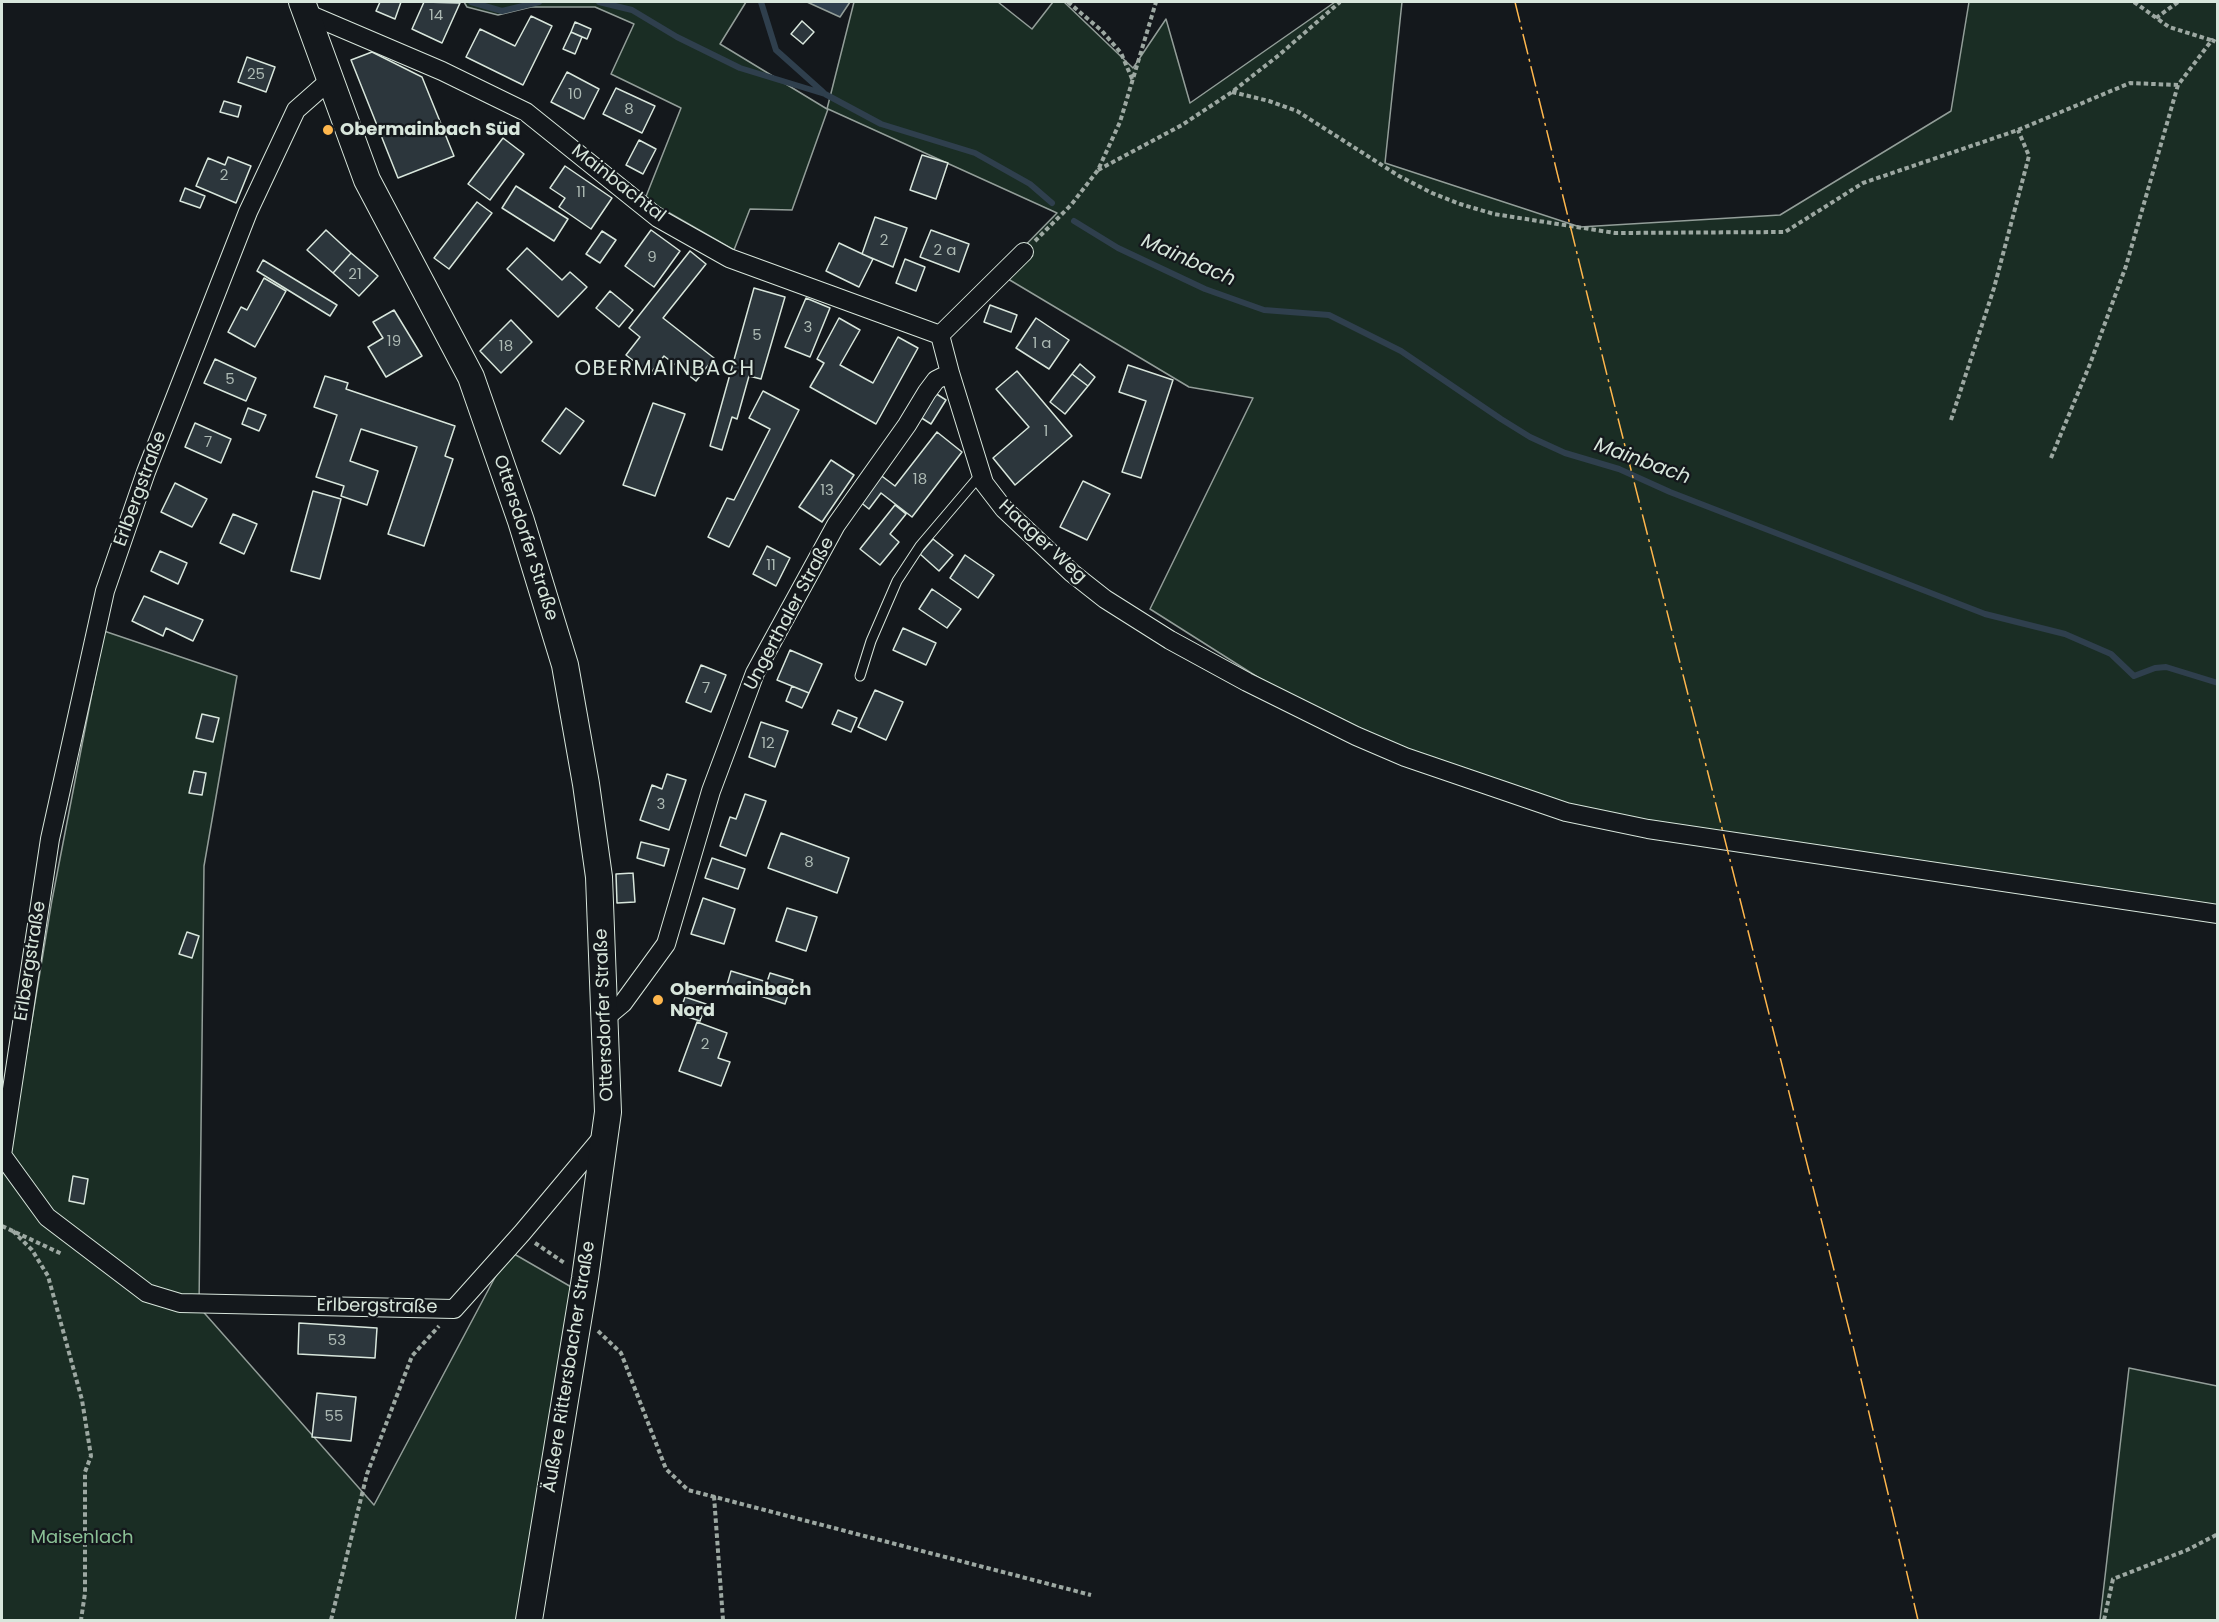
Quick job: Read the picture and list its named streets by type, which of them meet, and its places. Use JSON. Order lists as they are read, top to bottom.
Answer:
{
  "streets": {
    "main road": ["Ottersdorfer Straße", "Äußere Rittersbacher Straße"],
    "street": [
      "Mainbachtal",
      "Erlbergstraße",
      "Haager Weg",
      "Ungerthaler Straße"
    ]
  },
  "crossings": [
    ["Mainbachtal", "Ottersdorfer Straße"],
    ["Erlbergstraße", "Ottersdorfer Straße"],
    ["Erlbergstraße", "Äußere Rittersbacher Straße"],
    ["Ottersdorfer Straße", "Ungerthaler Straße"],
    ["Ottersdorfer Straße", "Äußere Rittersbacher Straße"],
    ["Haager Weg", "Ungerthaler Straße"]
  ],
  "districts": ["OBERMAINBACH"],
  "water": ["Mainbach"],
  "parks": ["Maisenlach"],
  "places": ["Obermainbach Süd", "Obermainbach Nord"],
  "house_numbers": [
    "14",
    "25",
    "10",
    "8",
    "2",
    "11",
    "2",
    "2 a",
    "9",
    "21",
    "3",
    "5",
    "19",
    "1 a",
    "18",
    "5",
    "1",
    "7",
    "18",
    "13",
    "11",
    "7",
    "12",
    "3",
    "8",
    "2",
    "53",
    "55"
  ]
}
